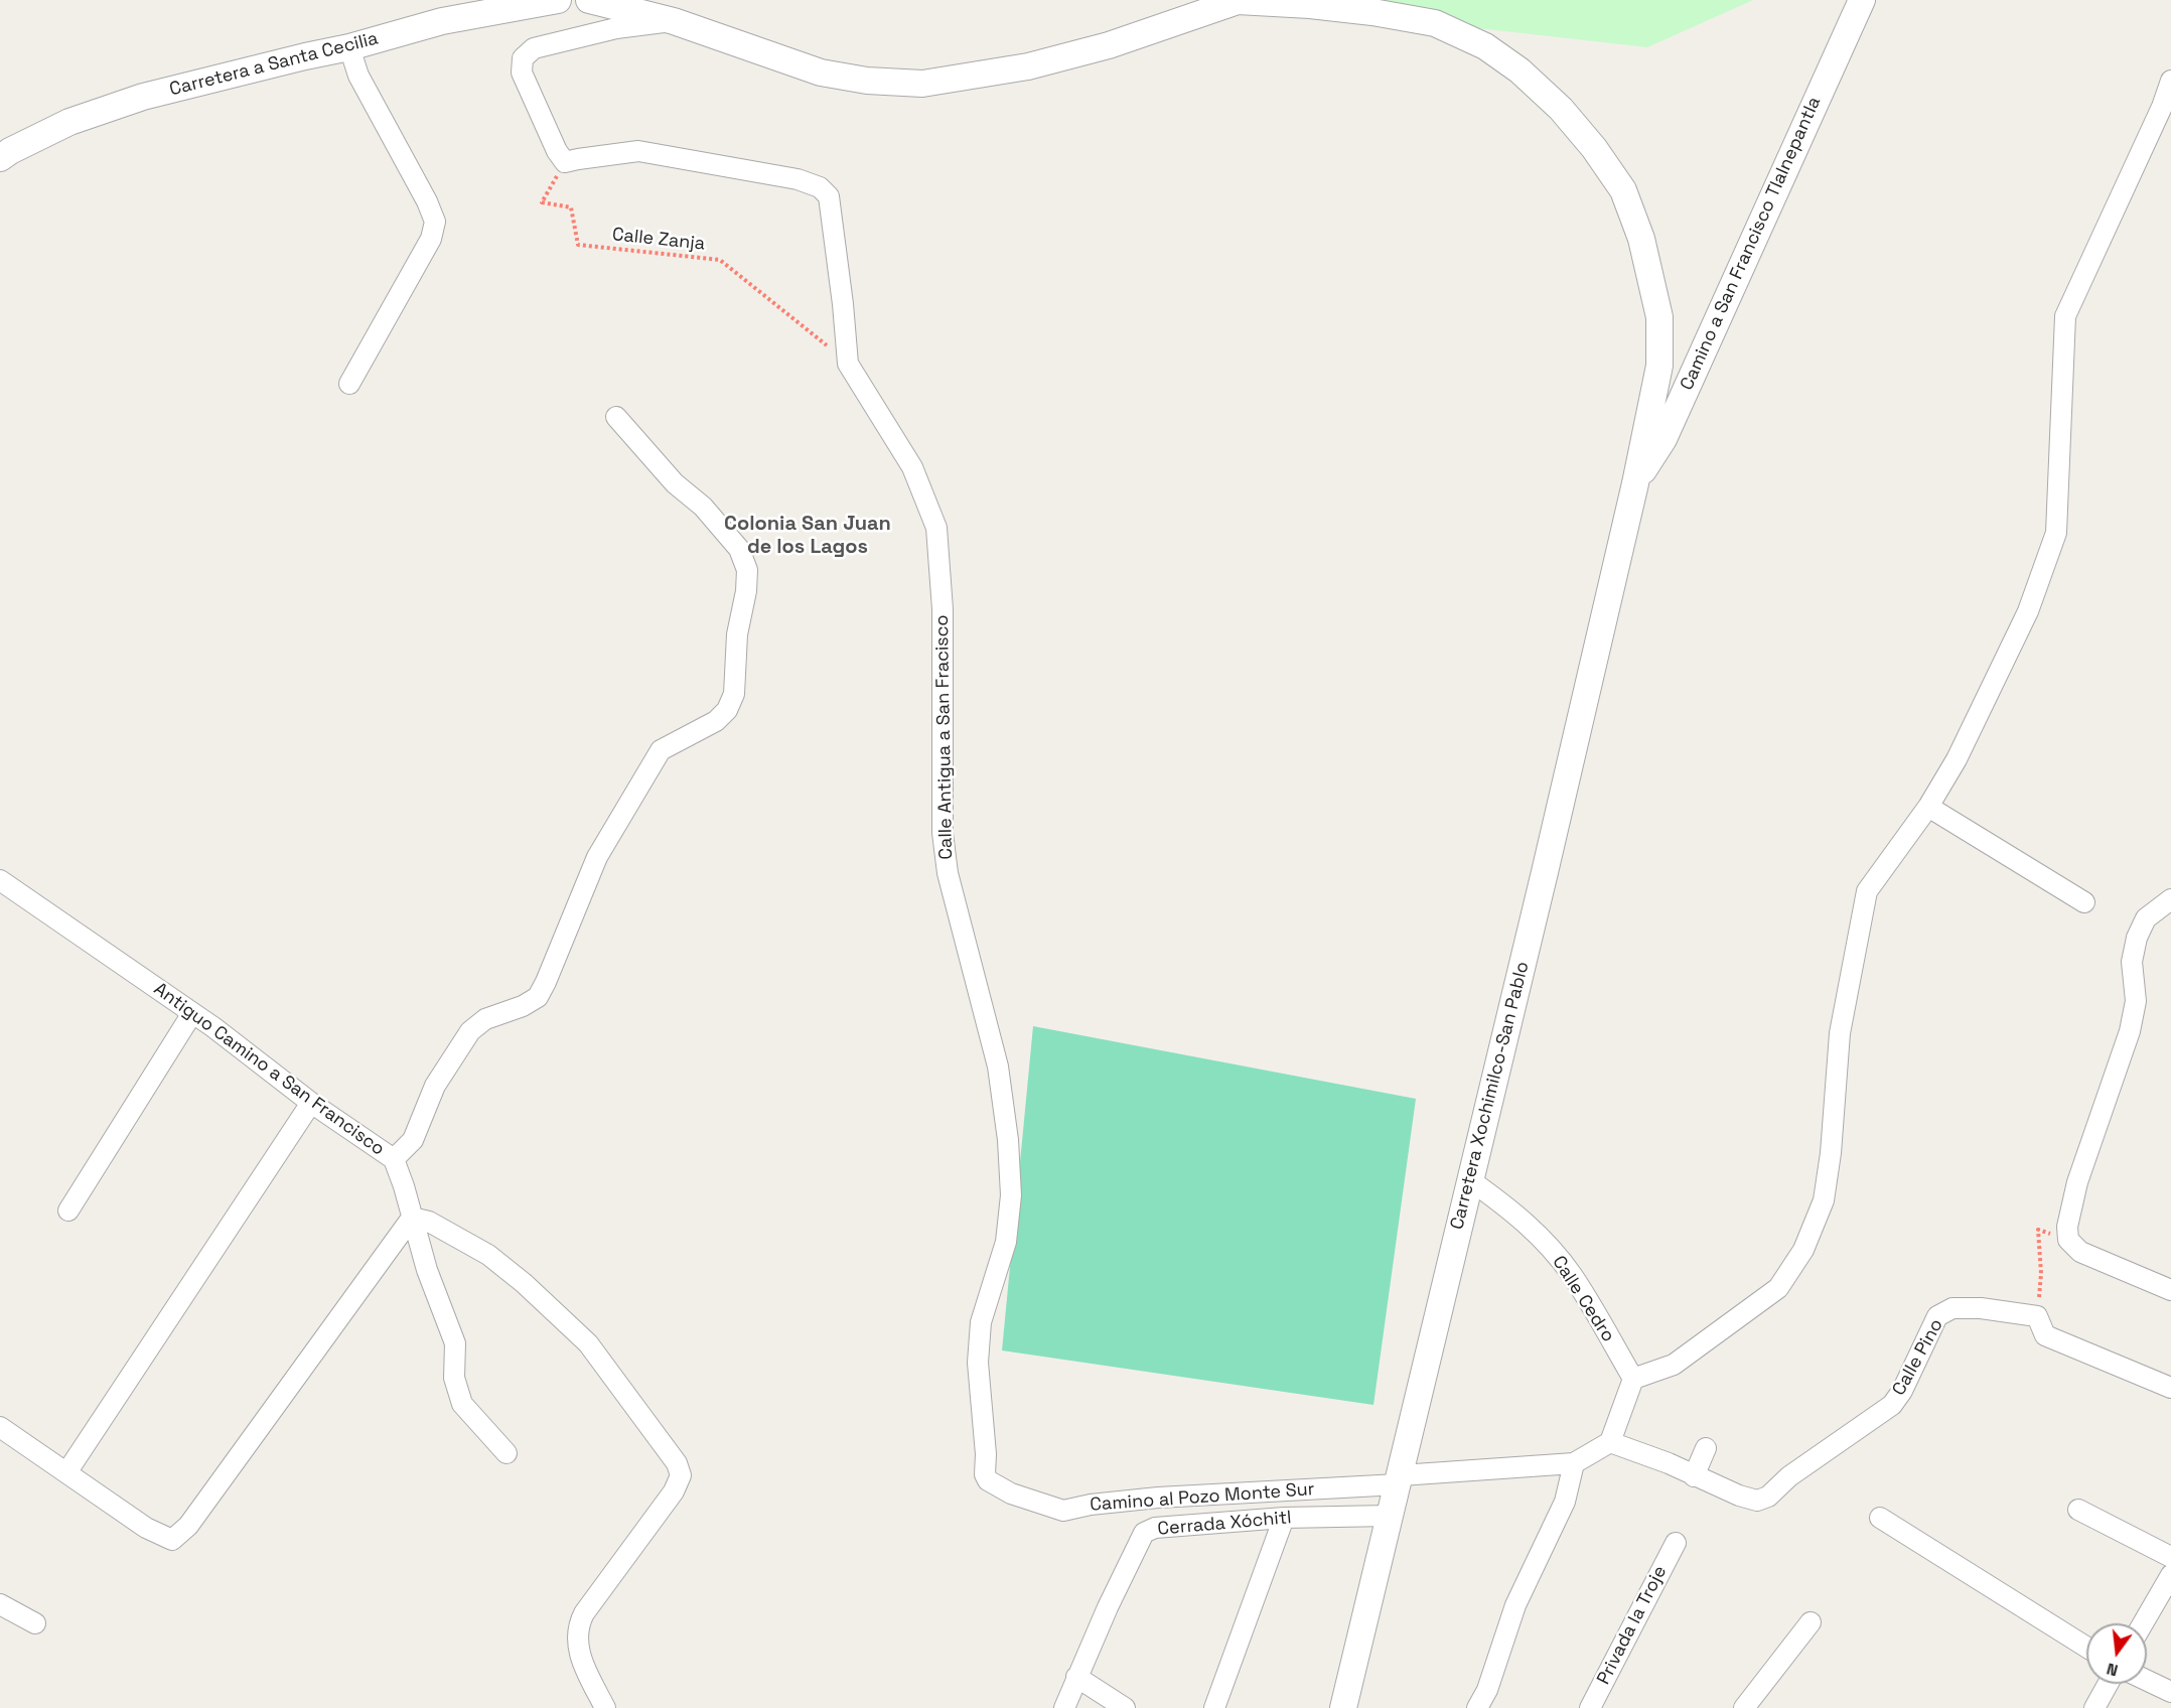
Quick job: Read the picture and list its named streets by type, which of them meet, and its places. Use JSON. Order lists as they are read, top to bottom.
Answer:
{
  "streets": {
    "street": [
      "Carretera a Santa Cecilia",
      "Camino a San Francisco Tlalnepantla",
      "Calle Antigua a San Fracisco",
      "Antiguo Camino a San Francisco",
      "Carretera Xochimilco-San Pablo",
      "Calle Cedro",
      "Calle Pino",
      "Camino al Pozo Monte Sur",
      "Cerrada Xóchitl",
      "Privada la Troje"
    ],
    "path": ["Calle Zanja"]
  },
  "crossings": [
    ["Calle Zanja", "Calle Antigua a San Fracisco"],
    ["Camino a San Francisco Tlalnepantla", "Carretera Xochimilco-San Pablo"],
    ["Calle Antigua a San Fracisco", "Camino al Pozo Monte Sur"],
    ["Carretera Xochimilco-San Pablo", "Calle Cedro"],
    ["Carretera Xochimilco-San Pablo", "Camino al Pozo Monte Sur"],
    ["Carretera Xochimilco-San Pablo", "Cerrada Xóchitl"]
  ],
  "districts": ["Colonia San Juan de los Lagos"],
  "north": "bottom"
}
